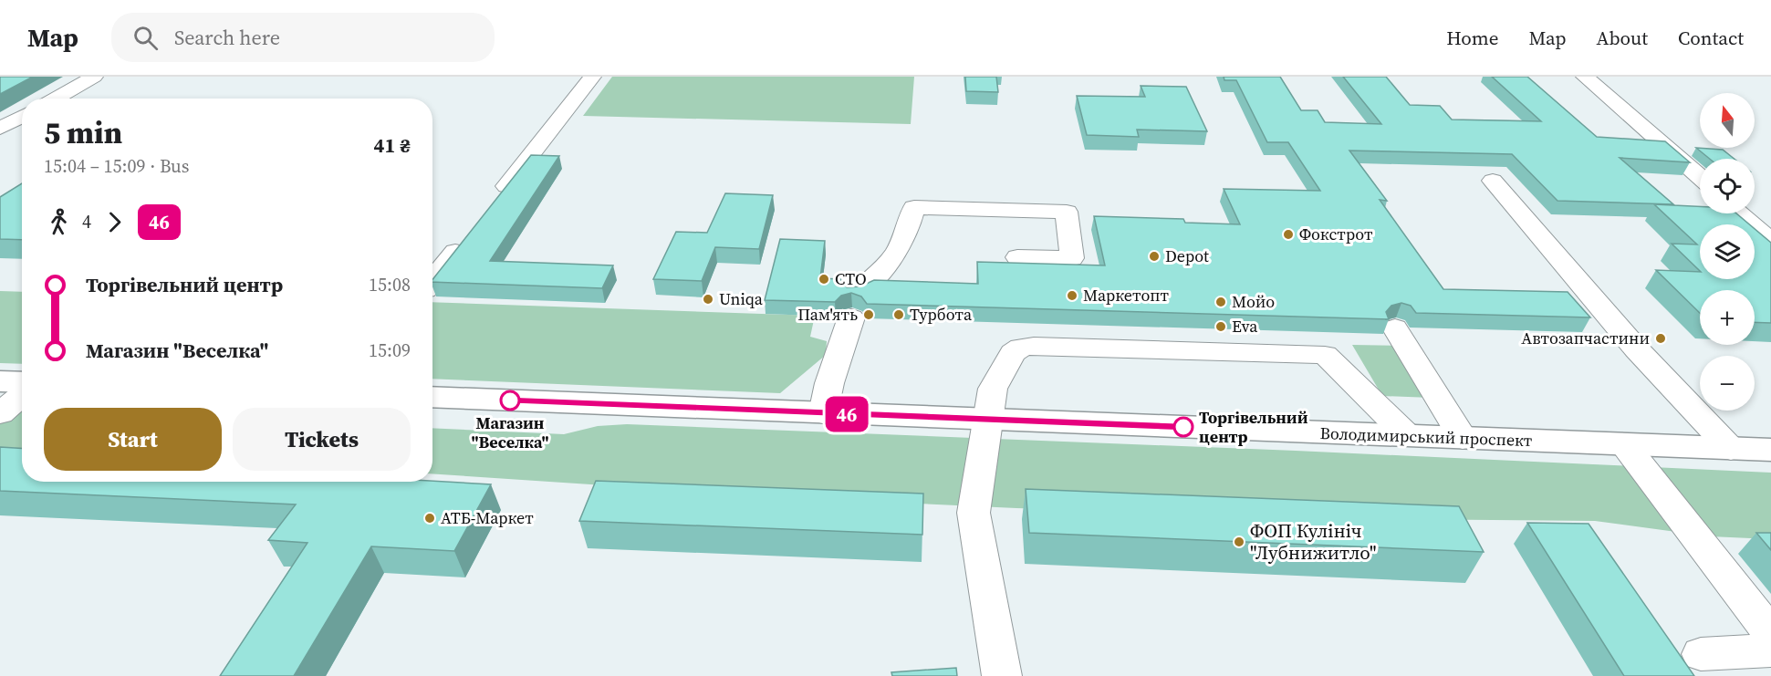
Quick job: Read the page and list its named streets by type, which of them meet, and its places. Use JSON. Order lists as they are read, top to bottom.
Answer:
{
  "streets": {
    "main road": ["Володимирський проспект"]
  },
  "places": [
    "Фокстрот",
    "Depot",
    "СТО",
    "Маркетопт",
    "Uniqa",
    "Мойо",
    "Пам'ять",
    "Турбота",
    "Eva",
    "Автозапчастини",
    "Магазин \"Веселка\"",
    "Торгівельний центр",
    "АТБ-Маркет",
    "ФОП Кулініч \"Лубнижитло\""
  ],
  "lines": ["bus line 46"],
  "north": "top",
  "page": {
    "header": "Map",
    "search": "Search here",
    "nav": [
      "Home",
      "Map",
      "About",
      "Contact"
    ],
    "on_map": "46",
    "map_buttons": ["+", "−"],
    "heading": ["5 min", "15:04 – 15:09 · Bus", "41 ₴"],
    "legs": ["4", "46"],
    "list": [
      {
        "name": "Торгівельний центр",
        "value": "15:08"
      },
      {
        "name": "Магазин \"Веселка\"",
        "value": "15:09"
      }
    ],
    "buttons": ["Start", "Tickets"]
  }
}
